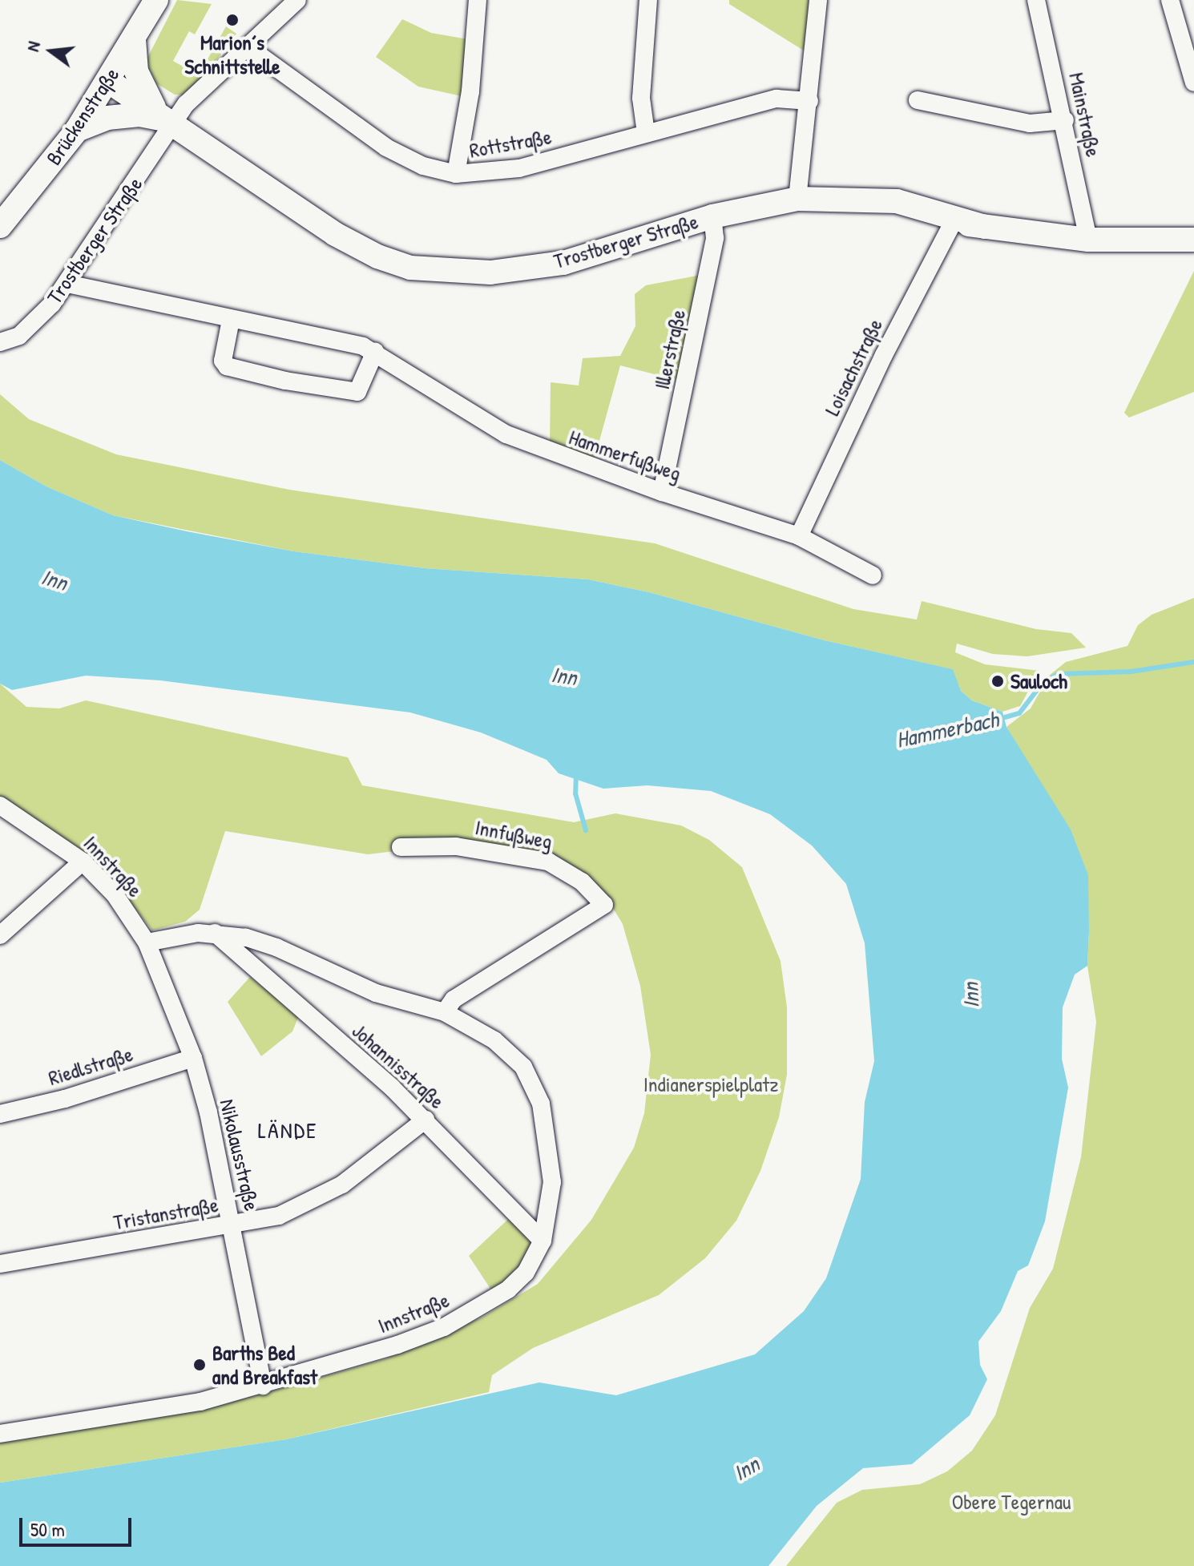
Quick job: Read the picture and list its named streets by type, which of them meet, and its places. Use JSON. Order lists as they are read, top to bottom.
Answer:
{
  "streets": {
    "main road": ["Brückenstraße", "Trostberger Straße"],
    "street": [
      "Mainstraße",
      "Rottstraße",
      "Illerstraße",
      "Loisachstraße",
      "Hammerfußweg",
      "Innfußweg",
      "Innstraße",
      "Riedlstraße",
      "Johannisstraße",
      "Nikolausstraße",
      "Tristanstraße"
    ]
  },
  "crossings": [
    ["Mainstraße", "Trostberger Straße"],
    ["Brückenstraße", "Trostberger Straße"],
    ["Trostberger Straße", "Illerstraße"],
    ["Trostberger Straße", "Loisachstraße"],
    ["Trostberger Straße", "Hammerfußweg"],
    ["Illerstraße", "Hammerfußweg"],
    ["Loisachstraße", "Hammerfußweg"],
    ["Innfußweg", "Innstraße"],
    ["Innstraße", "Johannisstraße"],
    ["Innstraße", "Nikolausstraße"],
    ["Riedlstraße", "Nikolausstraße"],
    ["Johannisstraße", "Tristanstraße"],
    ["Nikolausstraße", "Tristanstraße"]
  ],
  "districts": ["LÄNDE"],
  "water": ["Inn", "Hammerbach"],
  "parks": ["Indianerspielplatz", "Obere Tegernau"],
  "places": ["Marion´s Schnittstelle", "Sauloch", "Barths Bed and Breakfast"],
  "scale_bar": "50 m",
  "north": "left"
}
